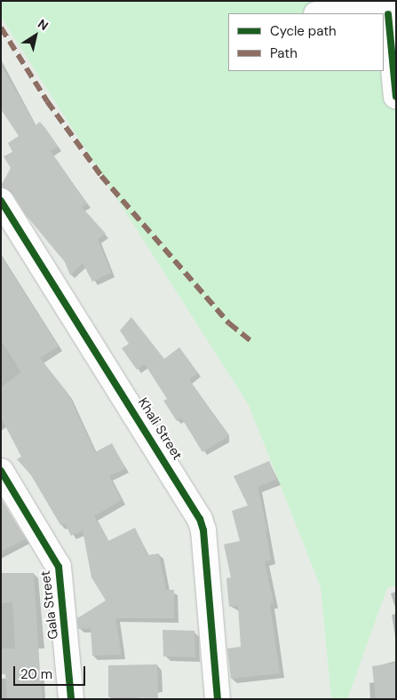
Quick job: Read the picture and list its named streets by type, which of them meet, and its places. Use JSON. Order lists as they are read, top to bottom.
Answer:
{
  "streets": {
    "street": ["Khali Street", "Gala Street"]
  },
  "legend": ["Cycle path", "Path"],
  "scale_bar": "20 m",
  "north": "top right"
}
